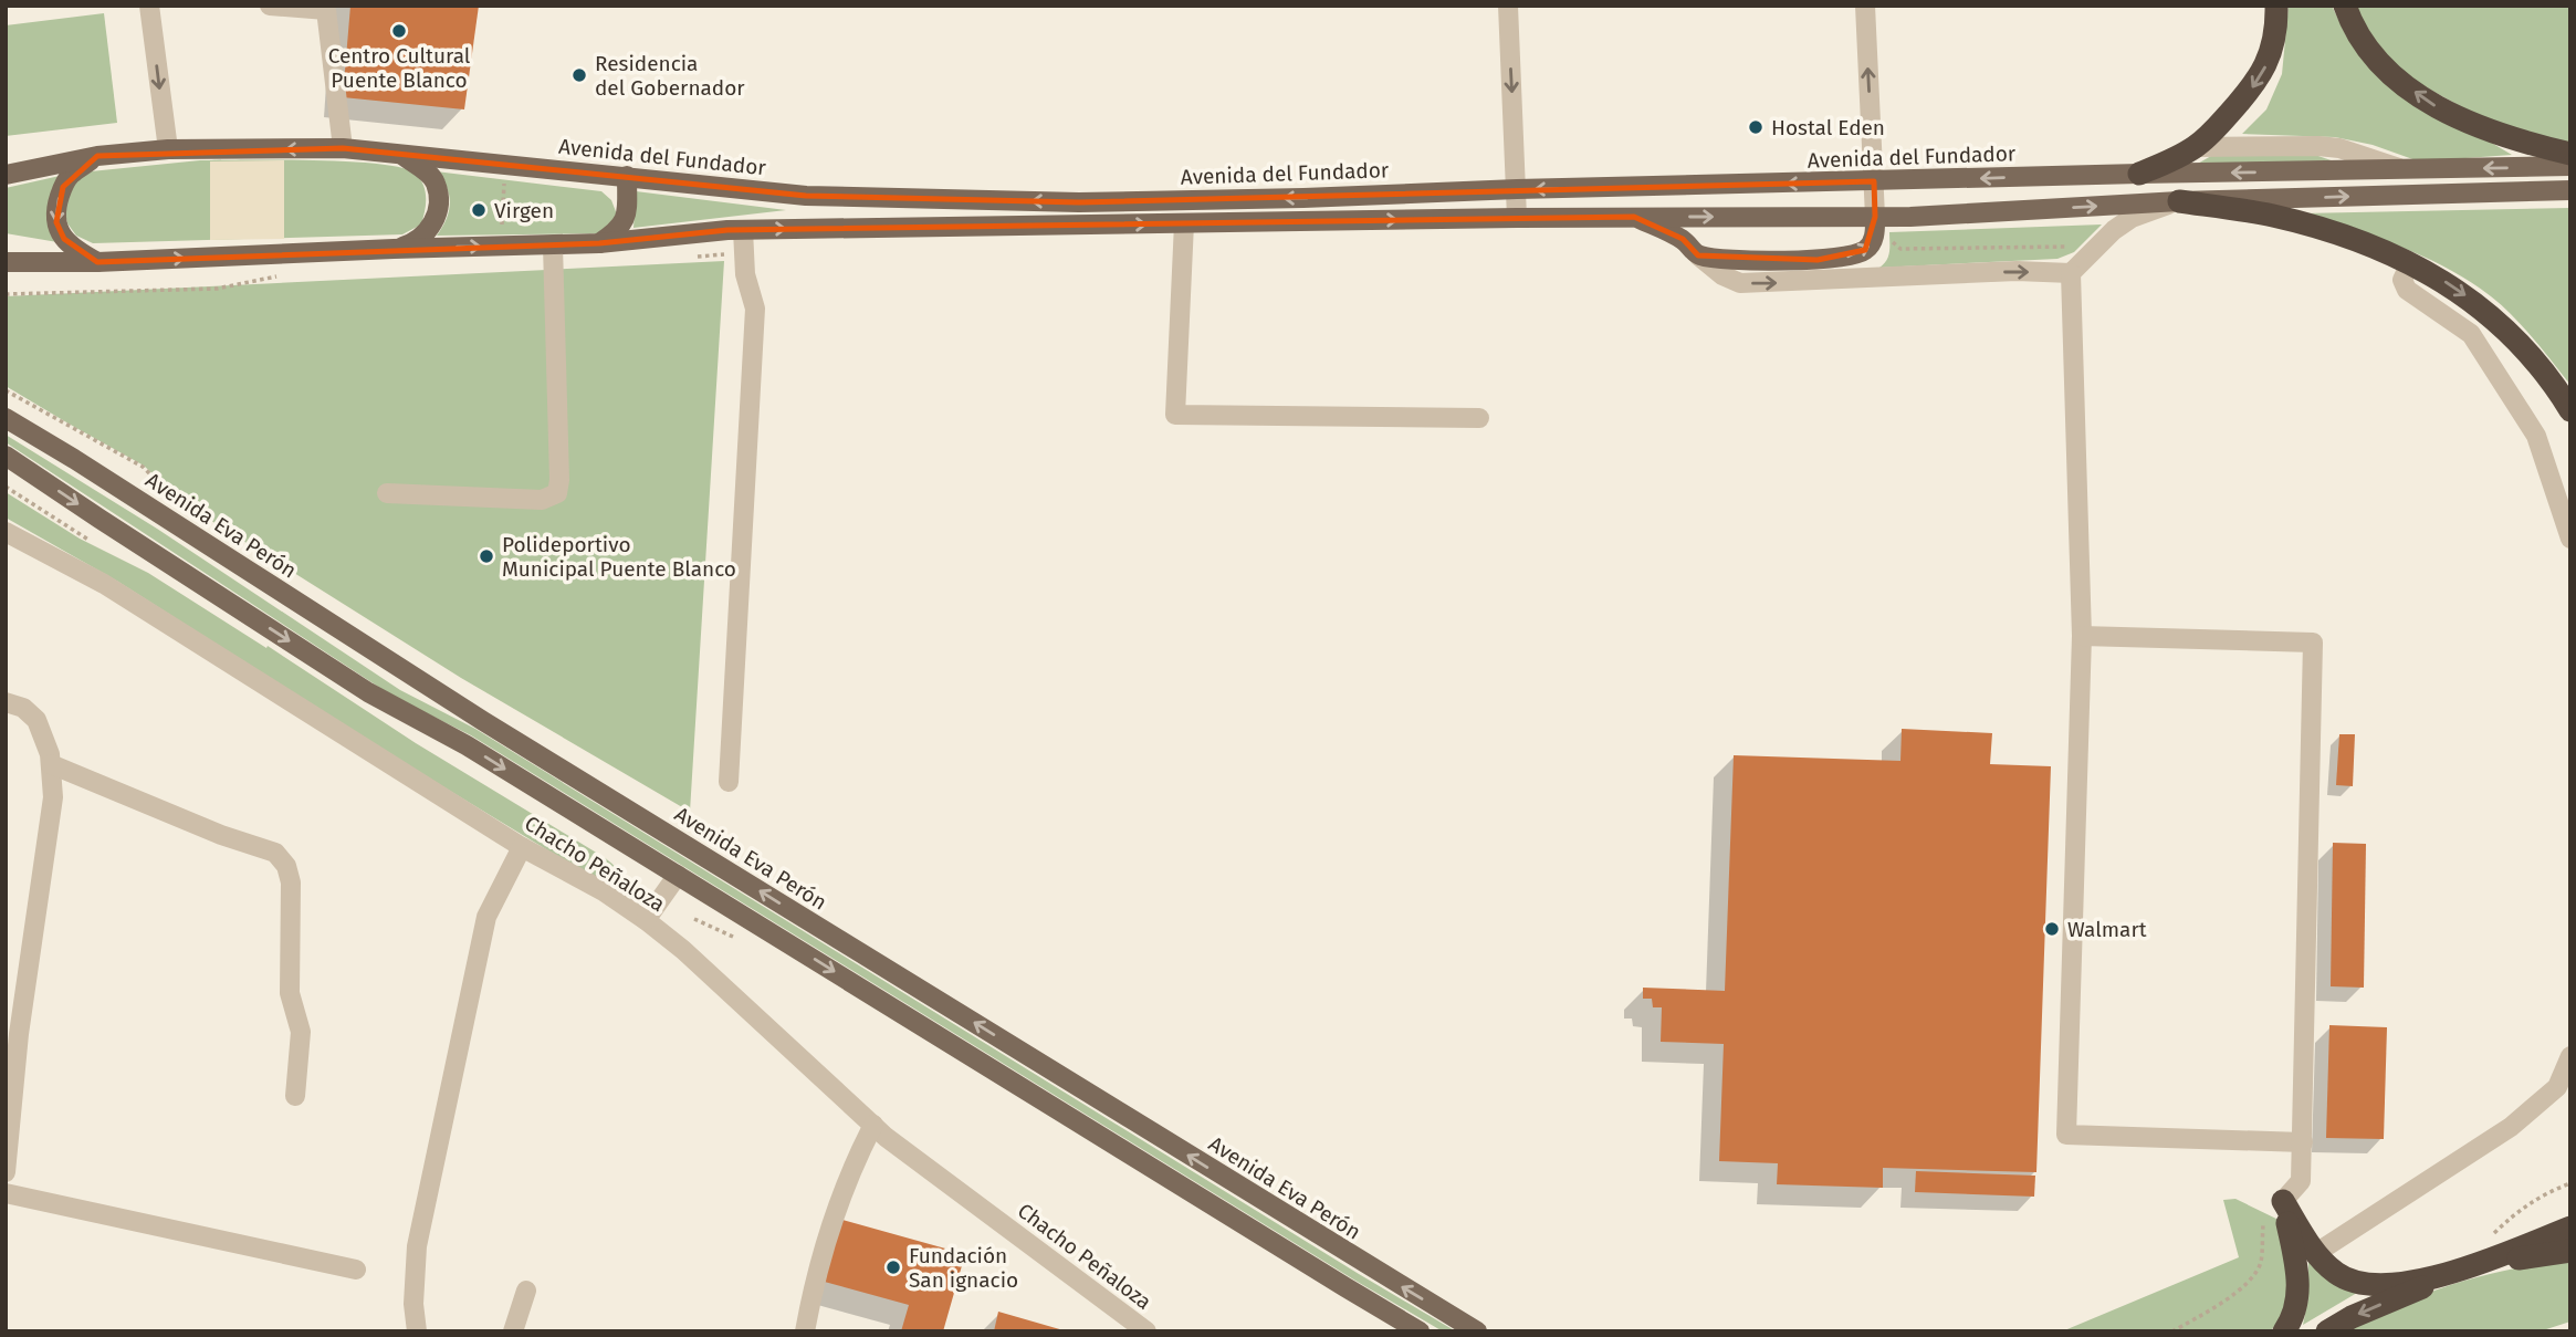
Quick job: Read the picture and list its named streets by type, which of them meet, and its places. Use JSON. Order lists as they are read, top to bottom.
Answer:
{
  "streets": {
    "main road": ["Avenida del Fundador", "Avenida Eva Perón"],
    "street": ["Chacho Peñaloza"]
  },
  "places": [
    "Centro Cultural Puente Blanco",
    "Residencia del Gobernador",
    "Hostal Eden",
    "Virgen",
    "Polideportivo Municipal Puente Blanco",
    "Walmart",
    "Fundación San ignacio"
  ]
}
